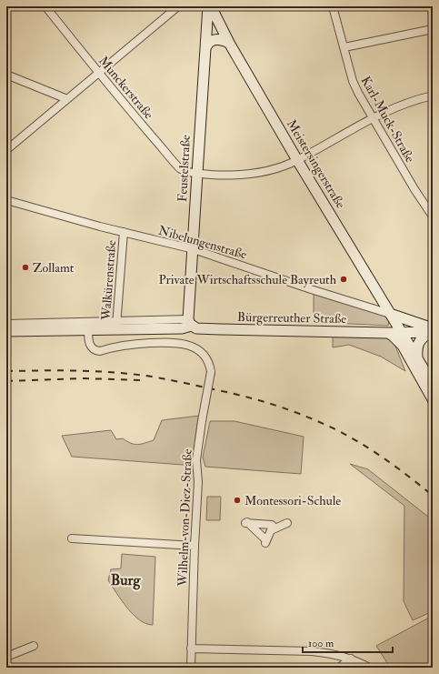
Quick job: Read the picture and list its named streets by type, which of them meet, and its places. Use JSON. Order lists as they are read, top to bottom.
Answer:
{
  "streets": {
    "main road": ["Meistersingerstraße", "Feustelstraße", "Bürgerreuther Straße"],
    "street": [
      "Munckerstraße",
      "Karl-Muck-Straße",
      "Nibelungenstraße",
      "Walkürenstraße",
      "Wilhelm-von-Diez-Straße"
    ]
  },
  "crossings": [
    ["Munckerstraße", "Karl-Muck-Straße"],
    ["Munckerstraße", "Meistersingerstraße"],
    ["Munckerstraße", "Feustelstraße"],
    ["Meistersingerstraße", "Feustelstraße"],
    ["Meistersingerstraße", "Nibelungenstraße"],
    ["Meistersingerstraße", "Bürgerreuther Straße"],
    ["Feustelstraße", "Nibelungenstraße"],
    ["Feustelstraße", "Bürgerreuther Straße"],
    ["Nibelungenstraße", "Walkürenstraße"],
    ["Walkürenstraße", "Bürgerreuther Straße"],
    ["Bürgerreuther Straße", "Wilhelm-von-Diez-Straße"]
  ],
  "districts": ["Burg"],
  "places": ["Zollamt", "Private Wirtschaftsschule Bayreuth", "Montessori-Schule"],
  "scale_bar": "100 m"
}
